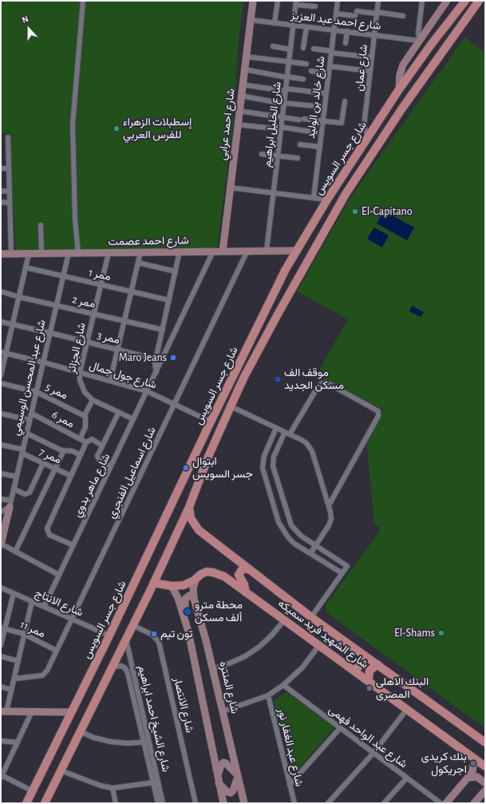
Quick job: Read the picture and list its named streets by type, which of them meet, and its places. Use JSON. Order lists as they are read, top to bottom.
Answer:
{
  "streets": {
    "main road": ["شارع جسر السويس", "شارع الشهيد فريد سميكه"],
    "street": [
      "شارع احمد عبد العزيز",
      "شارع عمان",
      "شارع خالد بن الوليد",
      "شارع احمد عرابي",
      "شارع الخليل ابراهيم",
      "شارع احمد عصمت",
      "ممر 1",
      "ممر 2",
      "ممر 3",
      "شارع الجزائر",
      "شارع جول جمال",
      "شارع عبد المحسن الوسيمي",
      "ممر 5",
      "ممر 6",
      "ممر 7",
      "شارع اسماعيل الفنجري",
      "شارع ماهر بدوي",
      "شارع الانتاج",
      "ممر 11",
      "شارع المنتزه",
      "شارع الانتصار",
      "شارع الشيخ احمد ابراهيم",
      "شارع عبد الواحد فهمى",
      "شارع عبد الغفار نور"
    ]
  },
  "crossings": [
    ["شارع احمد عبد العزيز", "شارع عمان"],
    ["شارع احمد عبد العزيز", "شارع خالد بن الوليد"],
    ["شارع احمد عبد العزيز", "شارع احمد عرابي"],
    ["شارع احمد عبد العزيز", "شارع الخليل ابراهيم"],
    ["شارع عمان", "شارع جسر السويس"],
    ["شارع احمد عرابي", "شارع احمد عصمت"],
    ["شارع الخليل ابراهيم", "شارع احمد عصمت"],
    ["شارع جسر السويس", "شارع احمد عصمت"],
    ["شارع جسر السويس", "شارع جول جمال"],
    ["شارع جسر السويس", "شارع الانتاج"],
    ["شارع جسر السويس", "شارع الشهيد فريد سميكه"],
    ["شارع جسر السويس", "شارع الانتصار"],
    ["شارع جسر السويس", "شارع الشيخ احمد ابراهيم"],
    ["شارع احمد عصمت", "شارع الجزائر"],
    ["شارع احمد عصمت", "شارع عبد المحسن الوسيمي"],
    ["شارع احمد عصمت", "شارع اسماعيل الفنجري"],
    ["شارع احمد عصمت", "شارع ماهر بدوي"],
    ["ممر 1", "شارع الجزائر"],
    ["ممر 1", "شارع عبد المحسن الوسيمي"],
    ["ممر 1", "شارع ماهر بدوي"],
    ["ممر 2", "شارع الجزائر"],
    ["ممر 2", "شارع عبد المحسن الوسيمي"],
    ["ممر 2", "شارع ماهر بدوي"],
    ["ممر 3", "شارع الجزائر"],
    ["ممر 3", "شارع عبد المحسن الوسيمي"],
    ["ممر 3", "شارع ماهر بدوي"],
    ["شارع الجزائر", "شارع جول جمال"],
    ["شارع الجزائر", "شارع ماهر بدوي"],
    ["شارع جول جمال", "شارع عبد المحسن الوسيمي"],
    ["شارع جول جمال", "شارع اسماعيل الفنجري"],
    ["شارع جول جمال", "شارع ماهر بدوي"],
    ["شارع عبد المحسن الوسيمي", "ممر 5"],
    ["شارع عبد المحسن الوسيمي", "ممر 6"],
    ["شارع عبد المحسن الوسيمي", "ممر 7"],
    ["شارع اسماعيل الفنجري", "شارع الانتاج"],
    ["شارع اسماعيل الفنجري", "ممر 11"],
    ["شارع ماهر بدوي", "شارع الانتاج"],
    ["شارع الشهيد فريد سميكه", "شارع المنتزه"]
  ],
  "places": [
    "إسطبلات الزهراء للفرس العربي",
    "El-Capitano",
    "Maro Jeans",
    "موقف الف مسكن الجديد",
    "ابتوال جسر السويس",
    "محطة مترو ألف مسكن",
    "El-Shams",
    "تون تيم",
    "البنك الاهلى المصرى",
    "بنك كريدى اجريكول"
  ],
  "north": "top"
}
